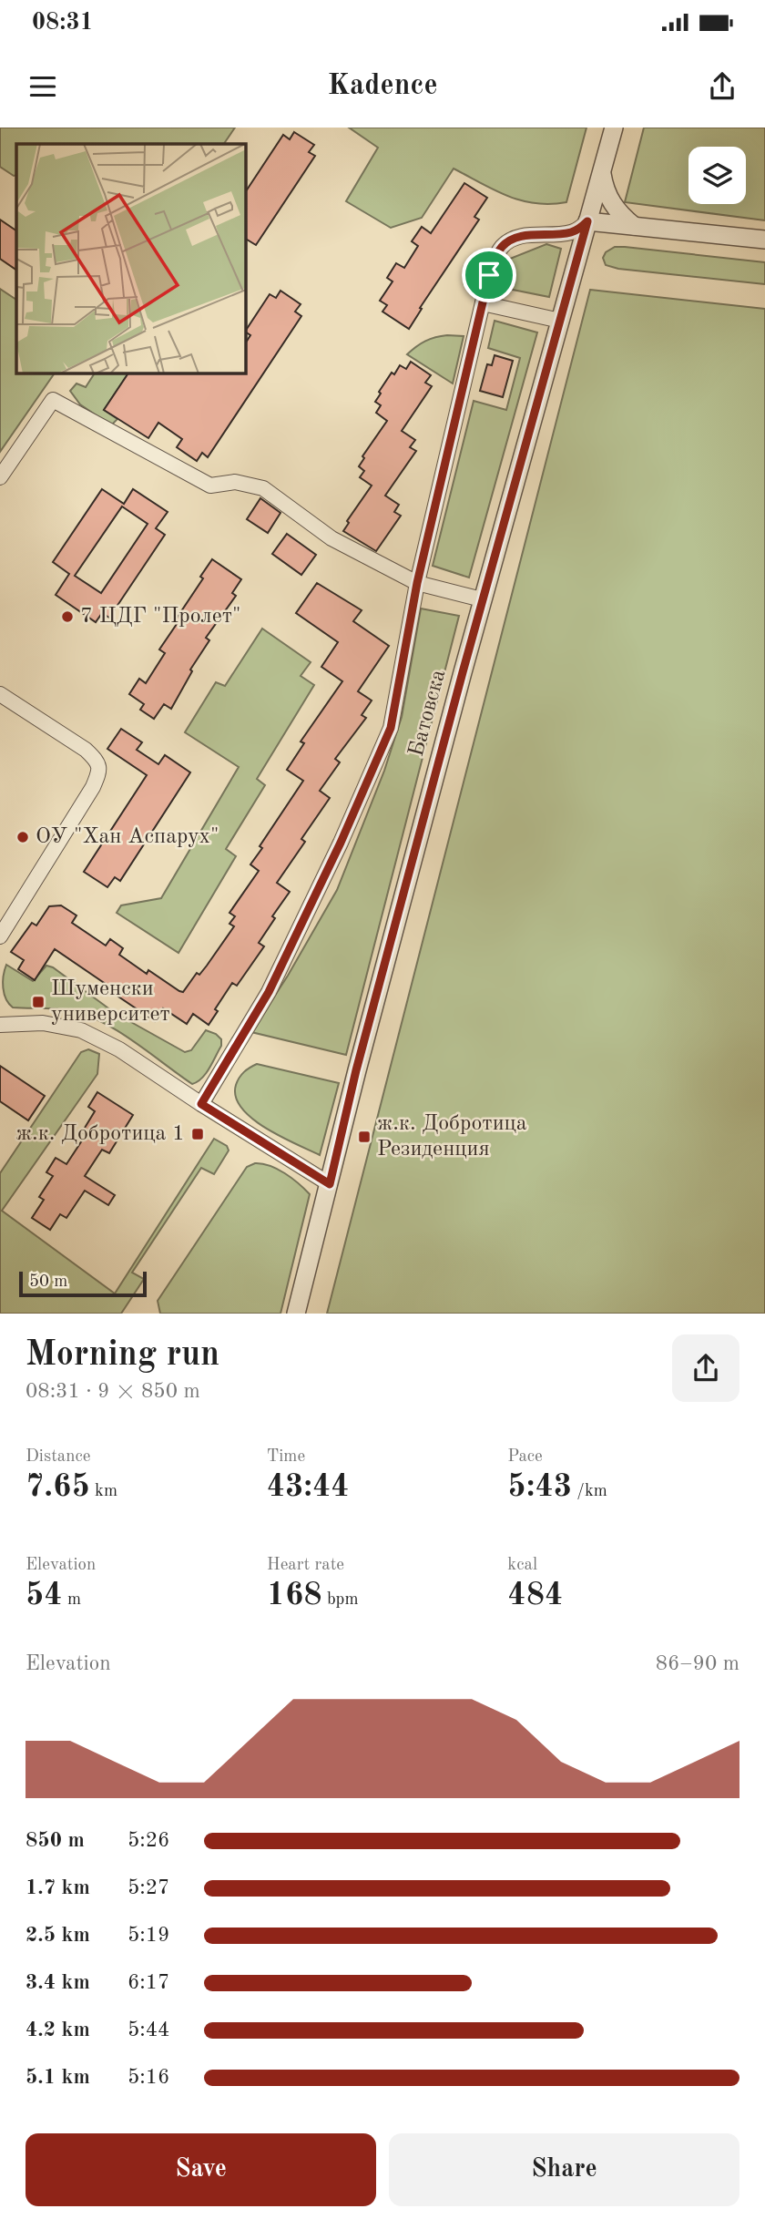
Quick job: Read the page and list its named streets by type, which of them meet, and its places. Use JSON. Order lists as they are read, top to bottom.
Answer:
{
  "streets": {
    "street": ["Батовска"]
  },
  "places": {
    "other": ["7 ЦДГ \"Пролет\"", "ОУ \"Хан Аспарух\""],
    "transit": ["Шуменски университет", "ж.к. Добротица 1", "ж.к. Добротица Резиденция"]
  },
  "scale_bar": "50 m",
  "page": {
    "status": "08:31",
    "header": "Kadence",
    "scale": "50 m",
    "heading": ["Morning run", "08:31 · 9 × 850 m"],
    "stats": [
      ["Distance", "7.65 km"],
      ["Time", "43:44"],
      ["Pace", "5:43 /km"],
      ["Elevation", "54 m"],
      ["Heart rate", "168 bpm"],
      ["kcal", "484"]
    ],
    "chart": ["Elevation", "86–90 m"],
    "list": [
      {
        "name": "850 m",
        "note": "5:26"
      },
      {
        "name": "1.7 km",
        "note": "5:27"
      },
      {
        "name": "2.5 km",
        "note": "5:19"
      },
      {
        "name": "3.4 km",
        "note": "6:17"
      },
      {
        "name": "4.2 km",
        "note": "5:44"
      },
      {
        "name": "5.1 km",
        "note": "5:16"
      }
    ],
    "buttons": ["Save", "Share"]
  }
}
